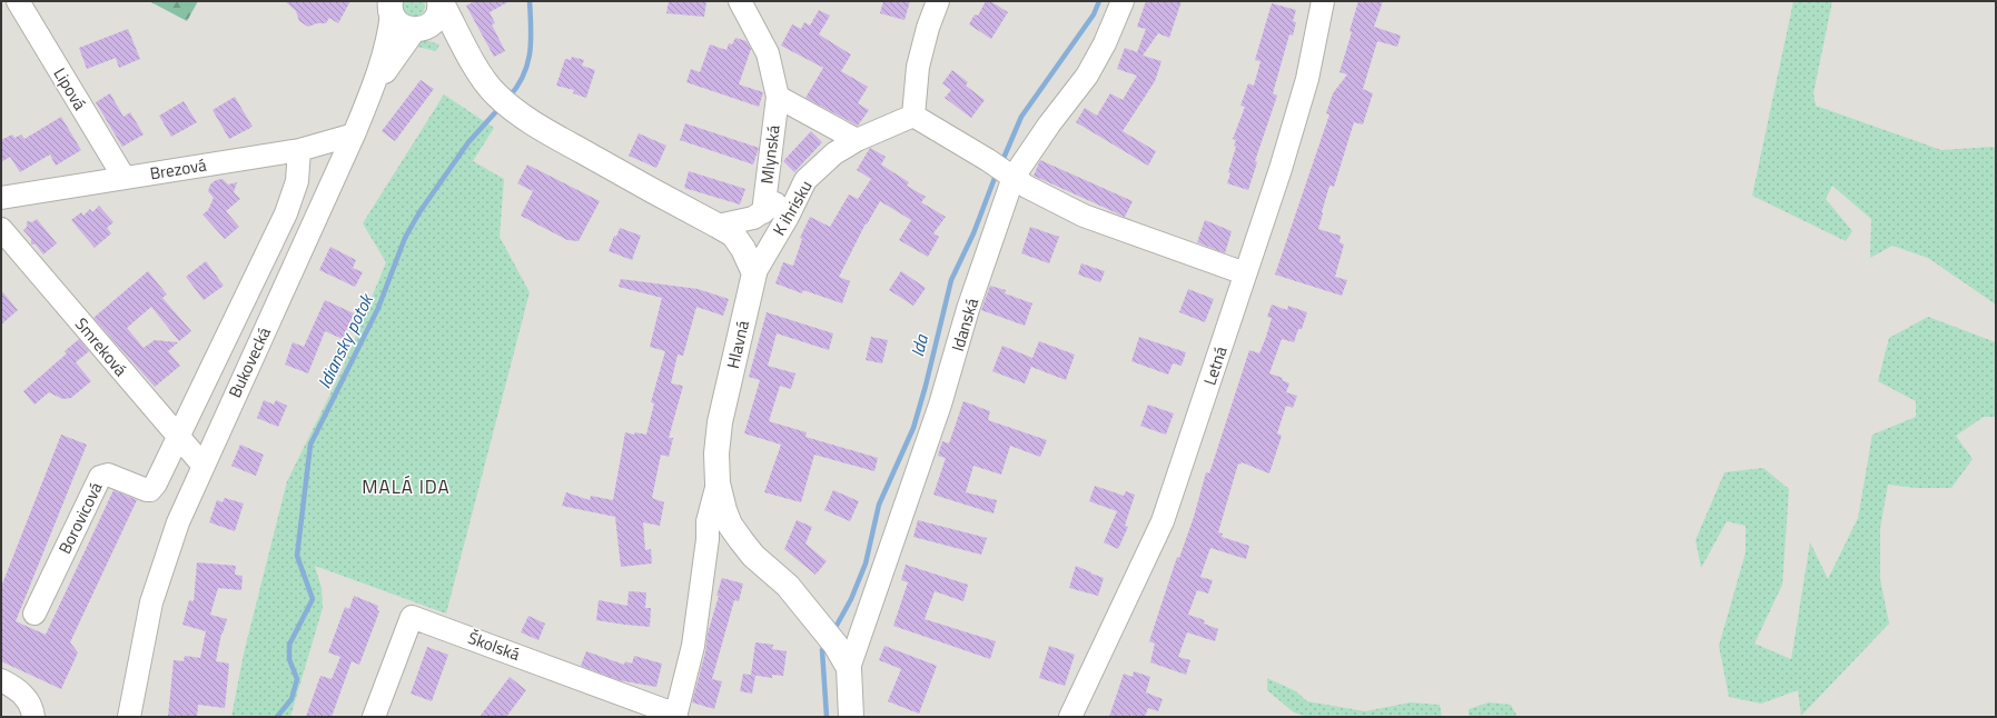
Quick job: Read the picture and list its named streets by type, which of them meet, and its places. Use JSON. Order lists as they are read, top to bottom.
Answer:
{
  "streets": {
    "main road": ["Hlavná"],
    "street": [
      "Lipová",
      "Mlynská",
      "Brezová",
      "K ihrisku",
      "Idanská",
      "Smreková",
      "Bukovecká",
      "Letná",
      "Borovicová",
      "Školská"
    ]
  },
  "crossings": [
    ["Lipová", "Brezová"],
    ["Mlynská", "K ihrisku"],
    ["Brezová", "Bukovecká"],
    ["K ihrisku", "Hlavná"],
    ["Idanská", "Hlavná"],
    ["Hlavná", "Školská"],
    ["Smreková", "Bukovecká"],
    ["Smreková", "Borovicová"]
  ],
  "districts": ["MALÁ IDA"],
  "water": ["Idiansky potok", "Ida"]
}
